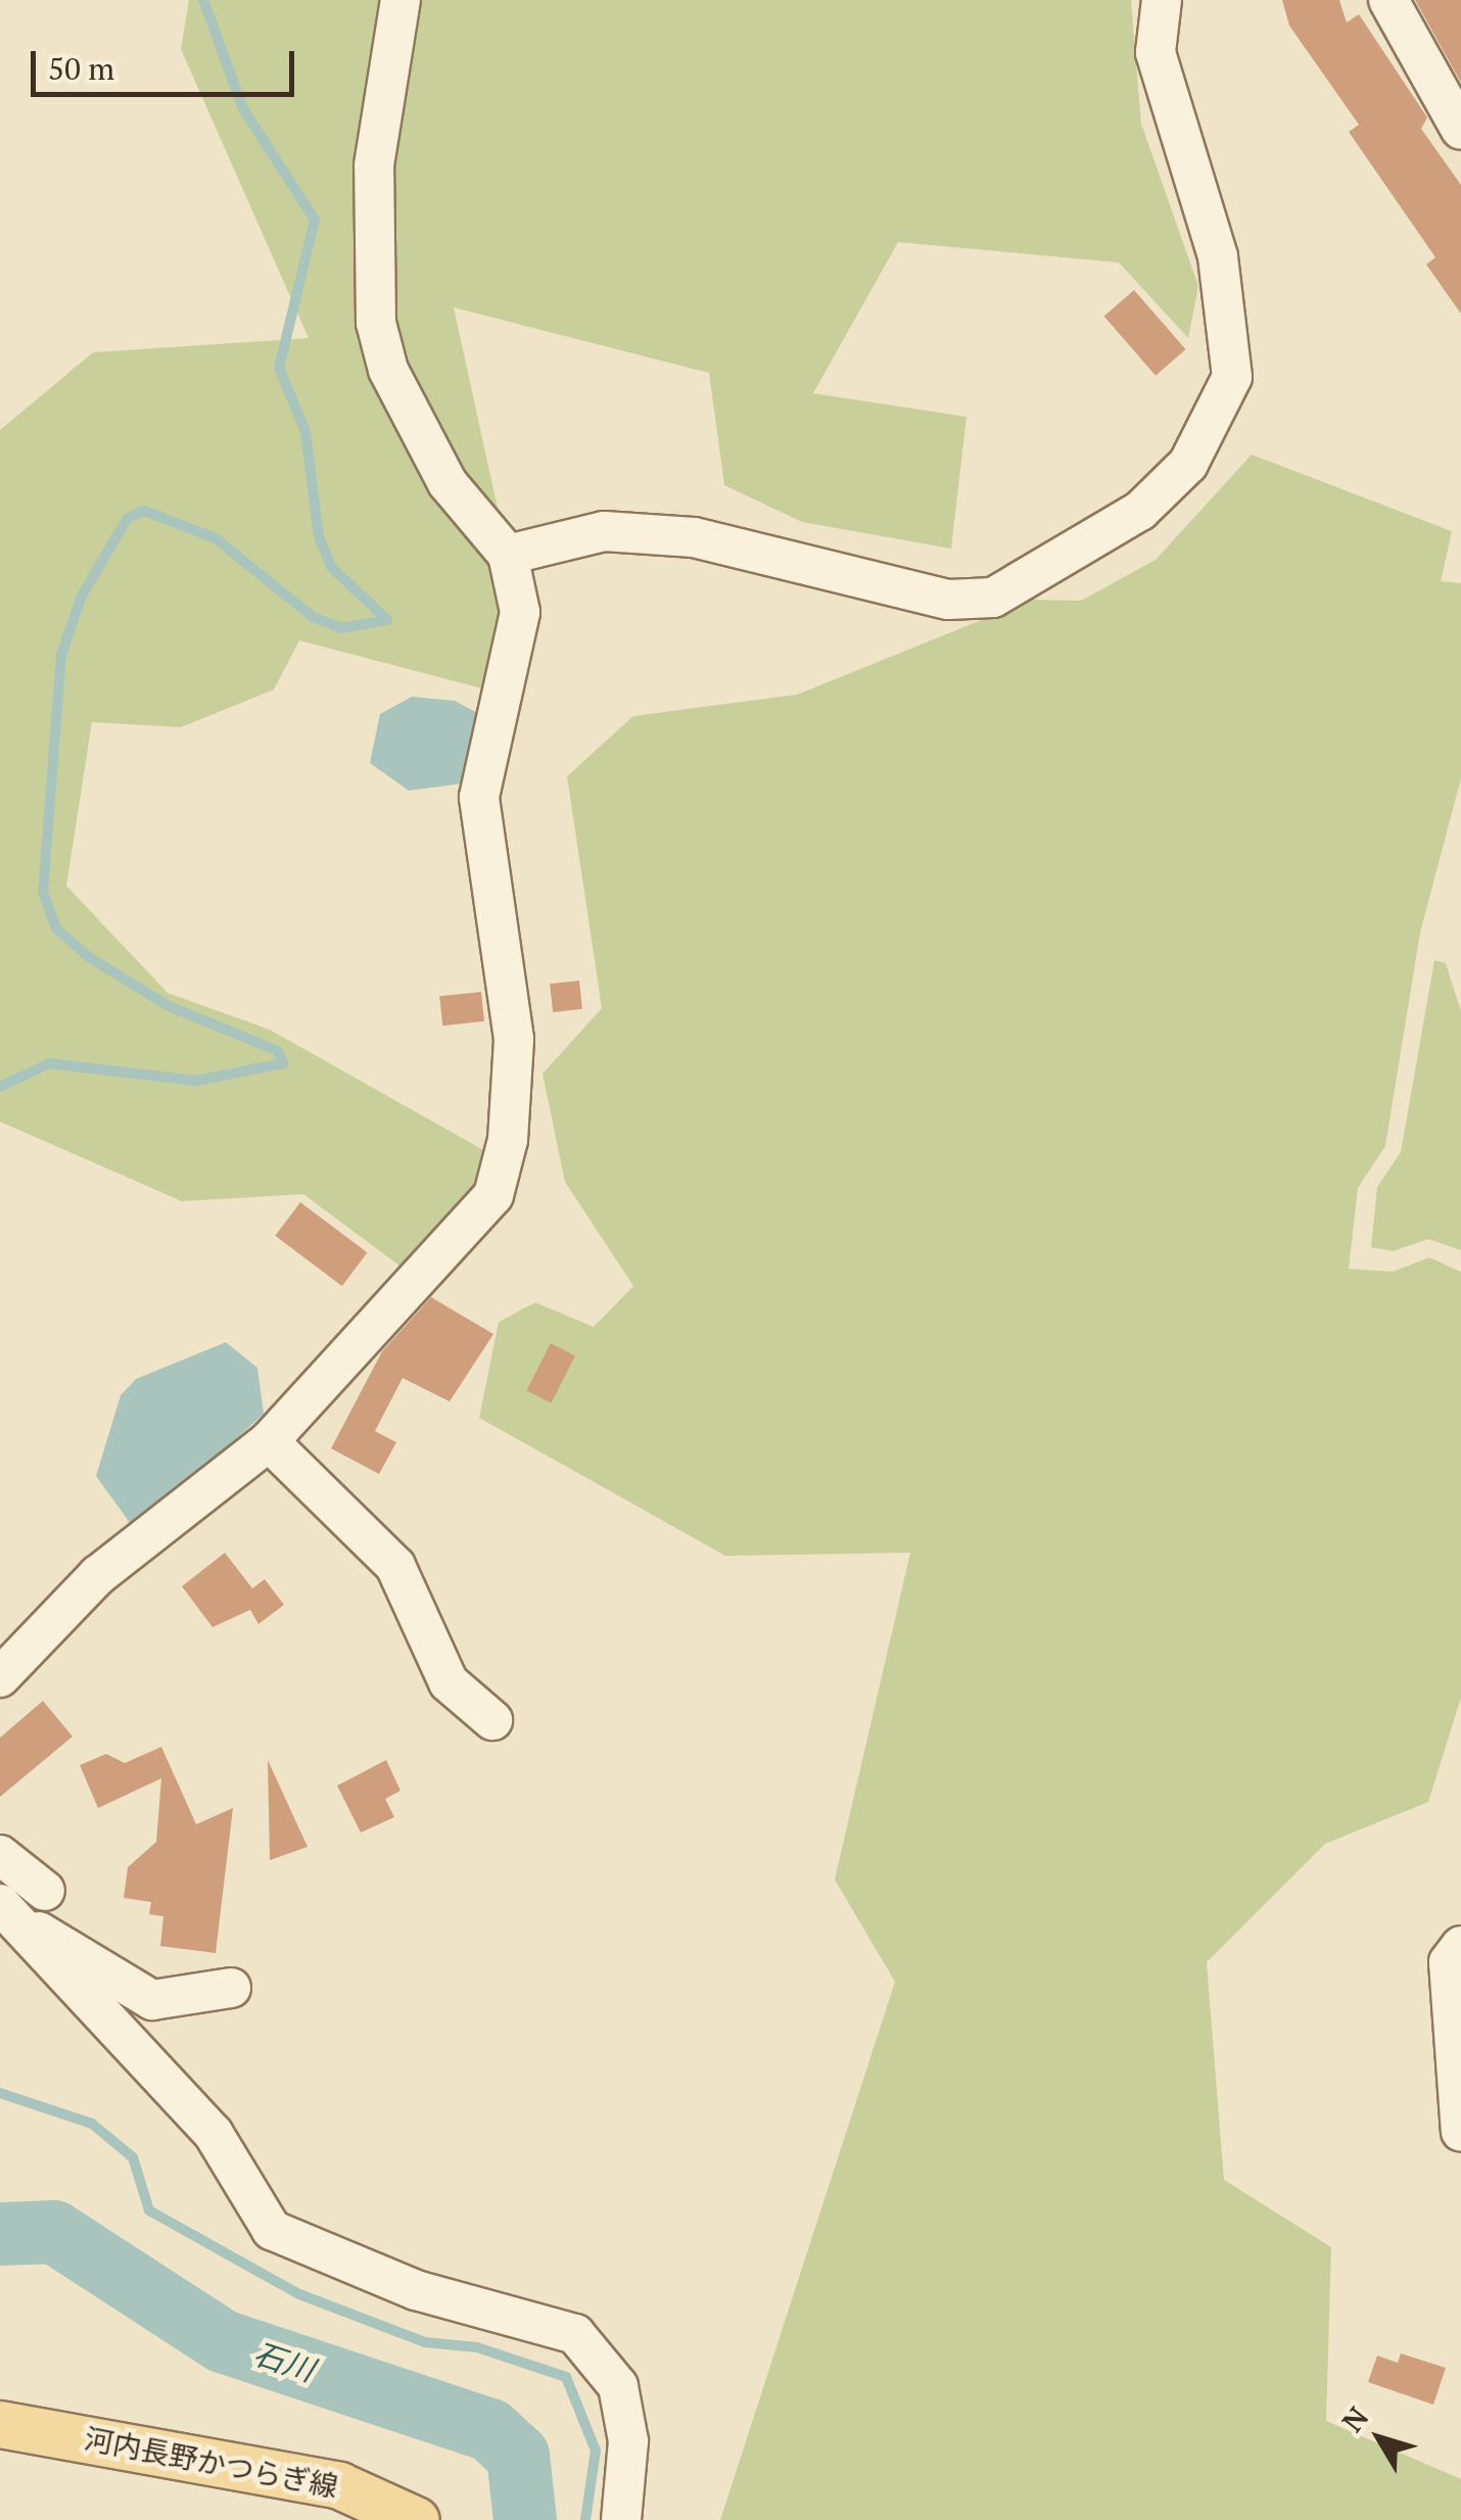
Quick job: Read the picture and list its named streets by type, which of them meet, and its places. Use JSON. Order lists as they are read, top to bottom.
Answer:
{
  "streets": {
    "main road": ["河内長野かつらぎ線"]
  },
  "water": ["石川"],
  "scale_bar": "50 m",
  "north": "top left"
}
